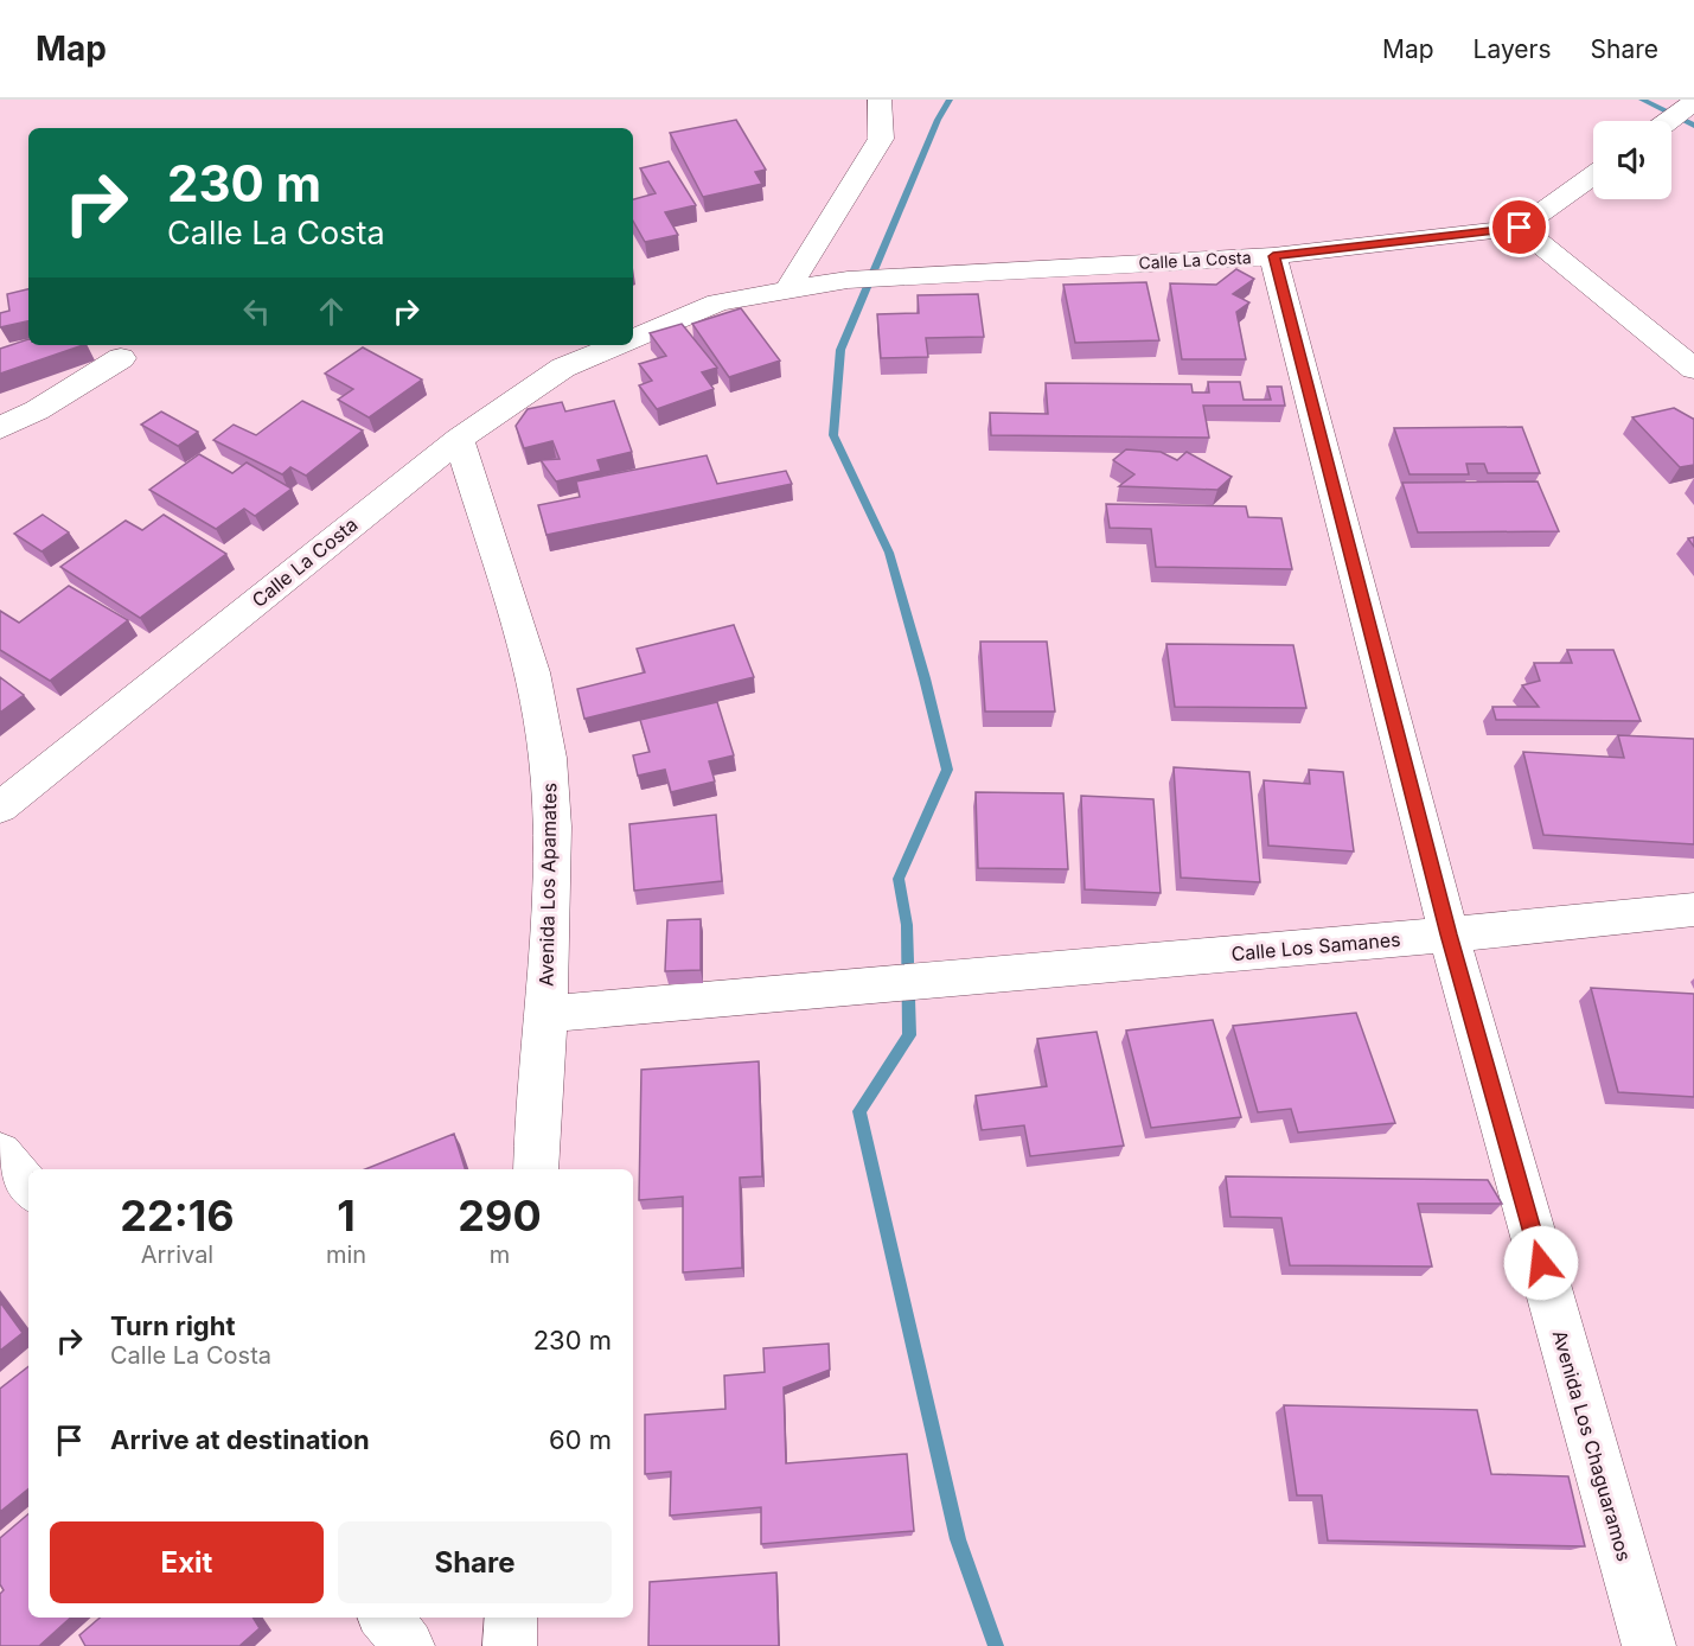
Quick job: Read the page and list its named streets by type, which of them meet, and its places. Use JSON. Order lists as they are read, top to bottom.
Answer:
{
  "streets": {
    "street": [
      "Calle La Costa",
      "Avenida Los Apamates",
      "Calle Los Samanes",
      "Avenida Los Chaguaramos"
    ]
  },
  "crossings": [
    ["Calle La Costa", "Avenida Los Apamates"],
    ["Calle La Costa", "Avenida Los Chaguaramos"],
    ["Avenida Los Apamates", "Calle Los Samanes"],
    ["Calle Los Samanes", "Avenida Los Chaguaramos"]
  ],
  "page": {
    "header": "Map",
    "nav": ["Map", "Layers", "Share"],
    "turn": ["230 m", "Calle La Costa"],
    "eta": [
      "22:16",
      "Arrival",
      "1",
      "min",
      "290",
      "m"
    ],
    "list": [
      {
        "name": "Turn right",
        "note": "Calle La Costa",
        "value": "230 m"
      },
      {
        "name": "Arrive at destination",
        "value": "60 m"
      }
    ],
    "buttons": ["Exit", "Share"]
  }
}
